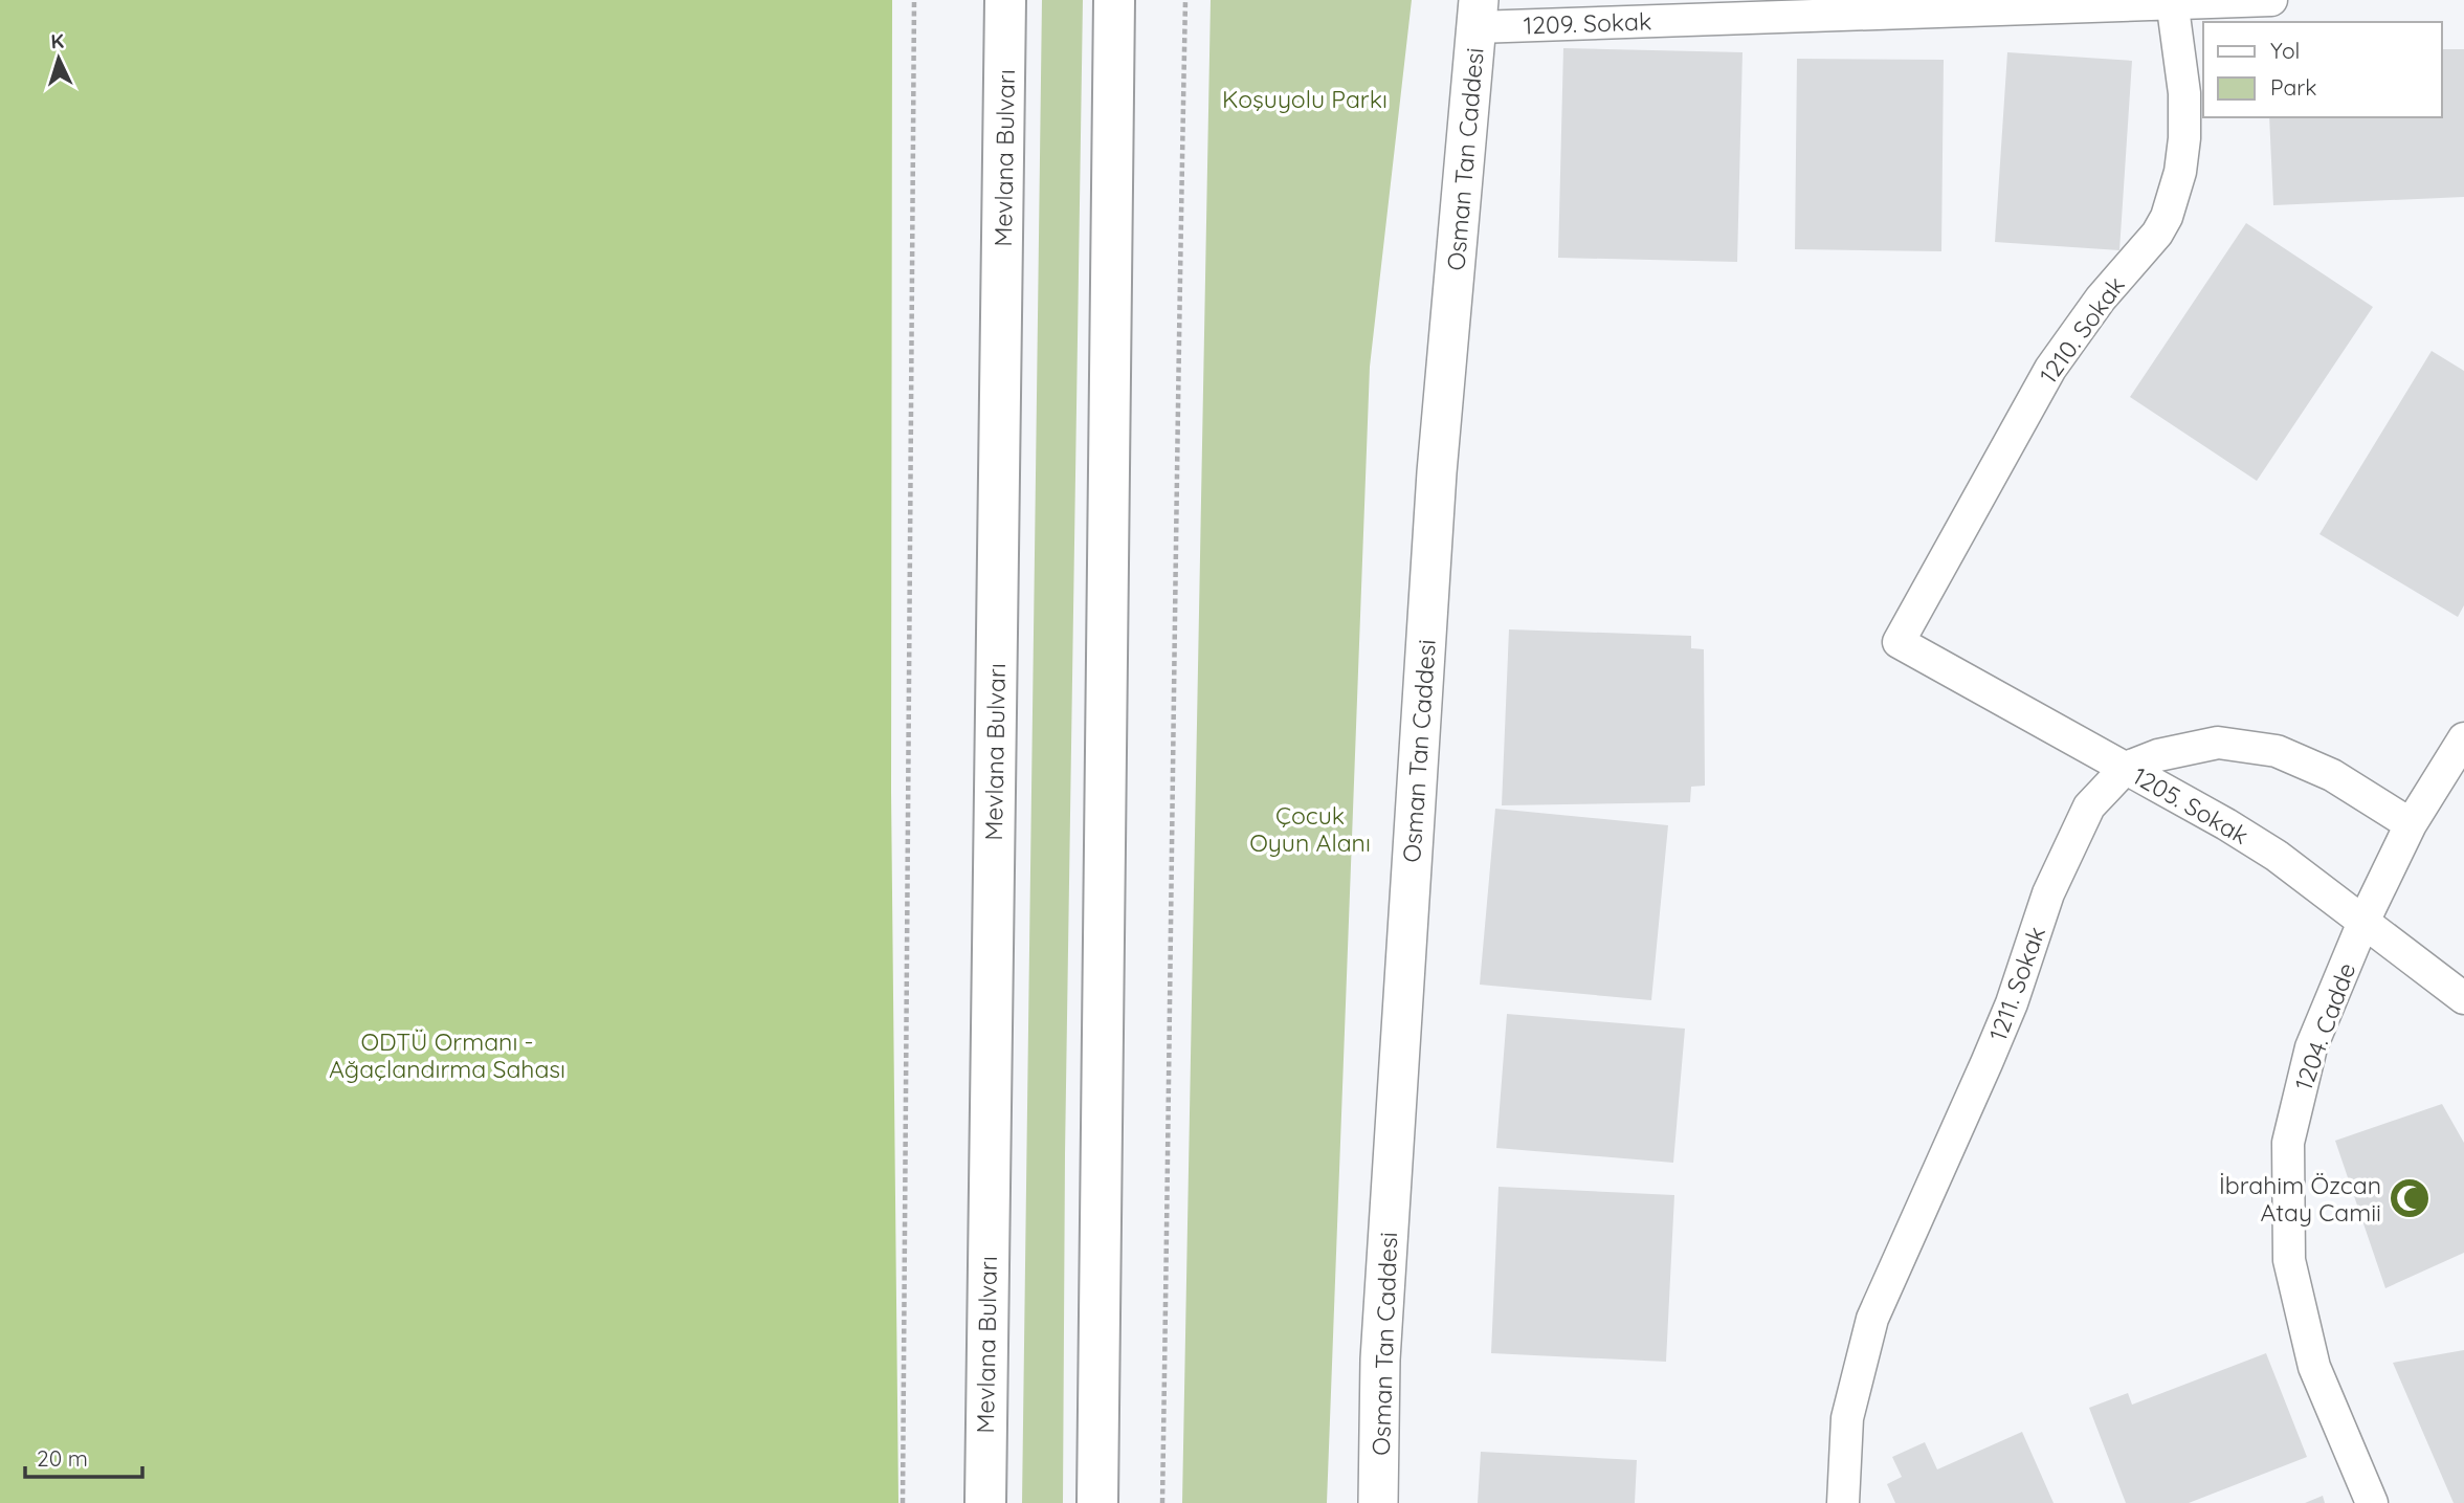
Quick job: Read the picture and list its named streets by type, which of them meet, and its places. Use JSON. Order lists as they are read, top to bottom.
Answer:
{
  "streets": {
    "highway": ["Mevlana Bulvarı"],
    "street": [
      "1209. Sokak",
      "Osman Tan Caddesi",
      "1210. Sokak",
      "1205. Sokak",
      "1211. Sokak",
      "1204. Cadde"
    ]
  },
  "crossings": [
    ["1209. Sokak", "Osman Tan Caddesi"],
    ["1209. Sokak", "1210. Sokak"],
    ["1210. Sokak", "1205. Sokak"],
    ["1205. Sokak", "1211. Sokak"],
    ["1205. Sokak", "1204. Cadde"],
    ["1211. Sokak", "1204. Cadde"]
  ],
  "parks": ["Koşuyolu Parkı", "Çocuk Oyun Alanı", "ODTÜ Ormanı - Ağaçlandırma Sahası"],
  "places": {
    "mosque": ["İbrahim Özcan Atay Camii"]
  },
  "legend": ["Yol", "Park"],
  "scale_bar": "20 m",
  "north": "top"
}
